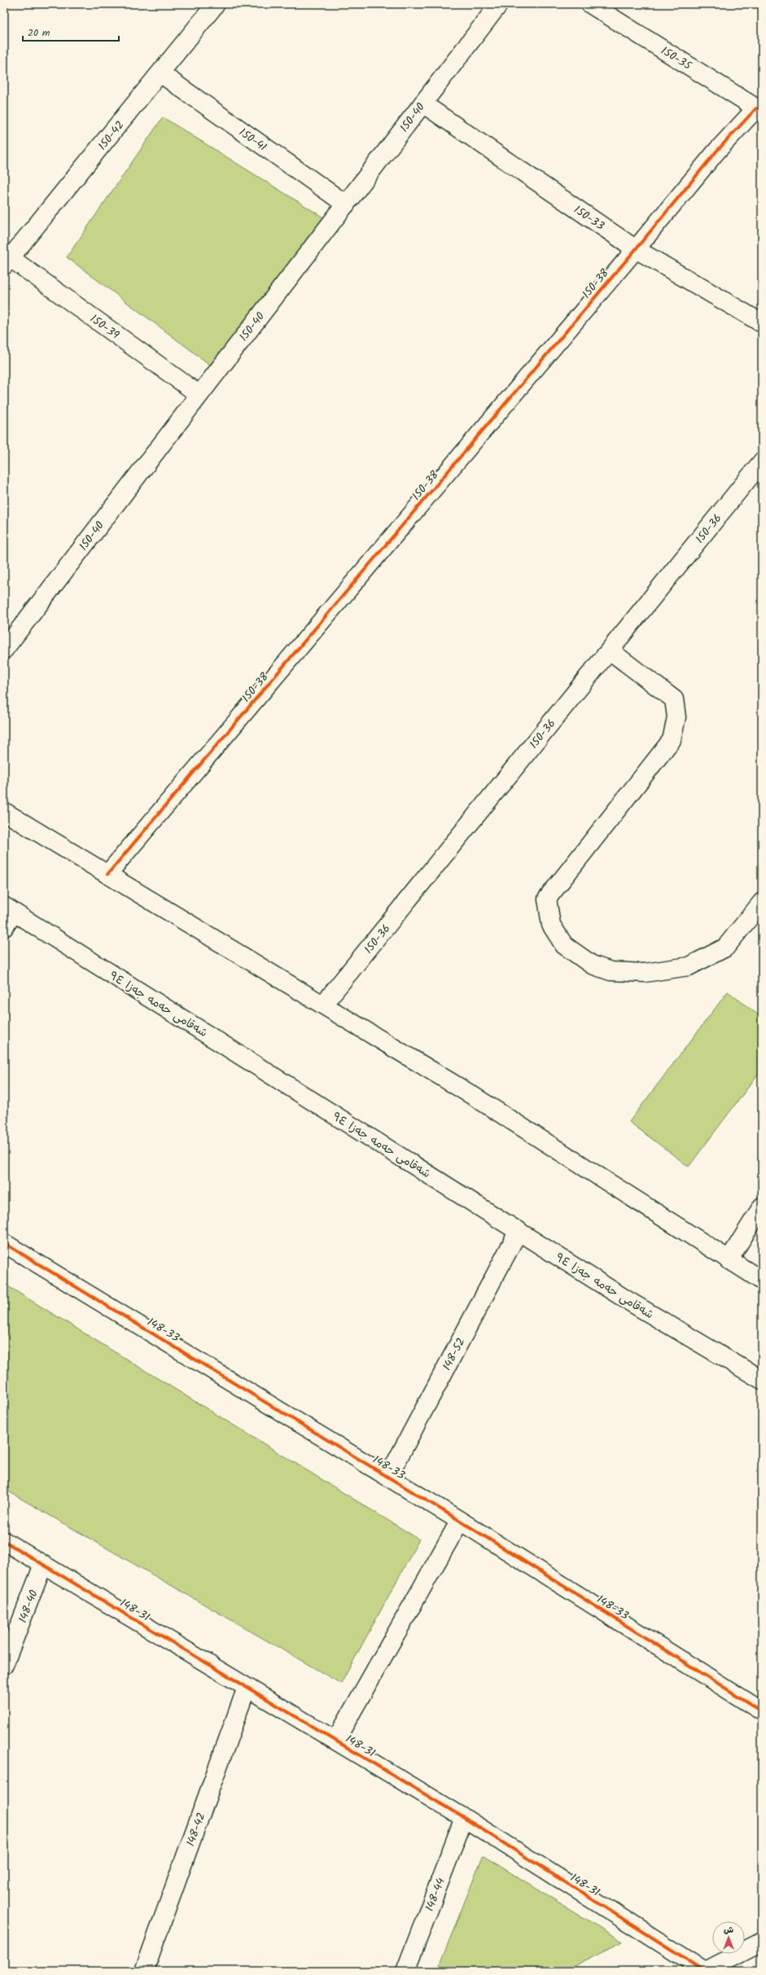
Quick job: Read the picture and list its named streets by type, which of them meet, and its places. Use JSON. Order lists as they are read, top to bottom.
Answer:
{
  "streets": {
    "street": [
      "150-35",
      "150-40",
      "150-42",
      "150-41",
      "150-33",
      "150-38",
      "150-39",
      "150-36",
      "شەقامی حەمە جەزا ٩٤",
      "148-33",
      "148-52",
      "148-40",
      "148-31",
      "148-42",
      "148-44"
    ]
  },
  "crossings": [
    ["150-35", "150-38"],
    ["150-40", "150-41"],
    ["150-40", "150-33"],
    ["150-40", "150-39"],
    ["150-42", "150-41"],
    ["150-42", "150-39"],
    ["150-33", "150-38"],
    ["شەقامی حەمە جەزا ٩٤", "148-52"],
    ["148-33", "148-52"],
    ["148-40", "148-31"],
    ["148-31", "148-42"],
    ["148-31", "148-44"]
  ],
  "scale_bar": "20 m",
  "north": "top"
}
